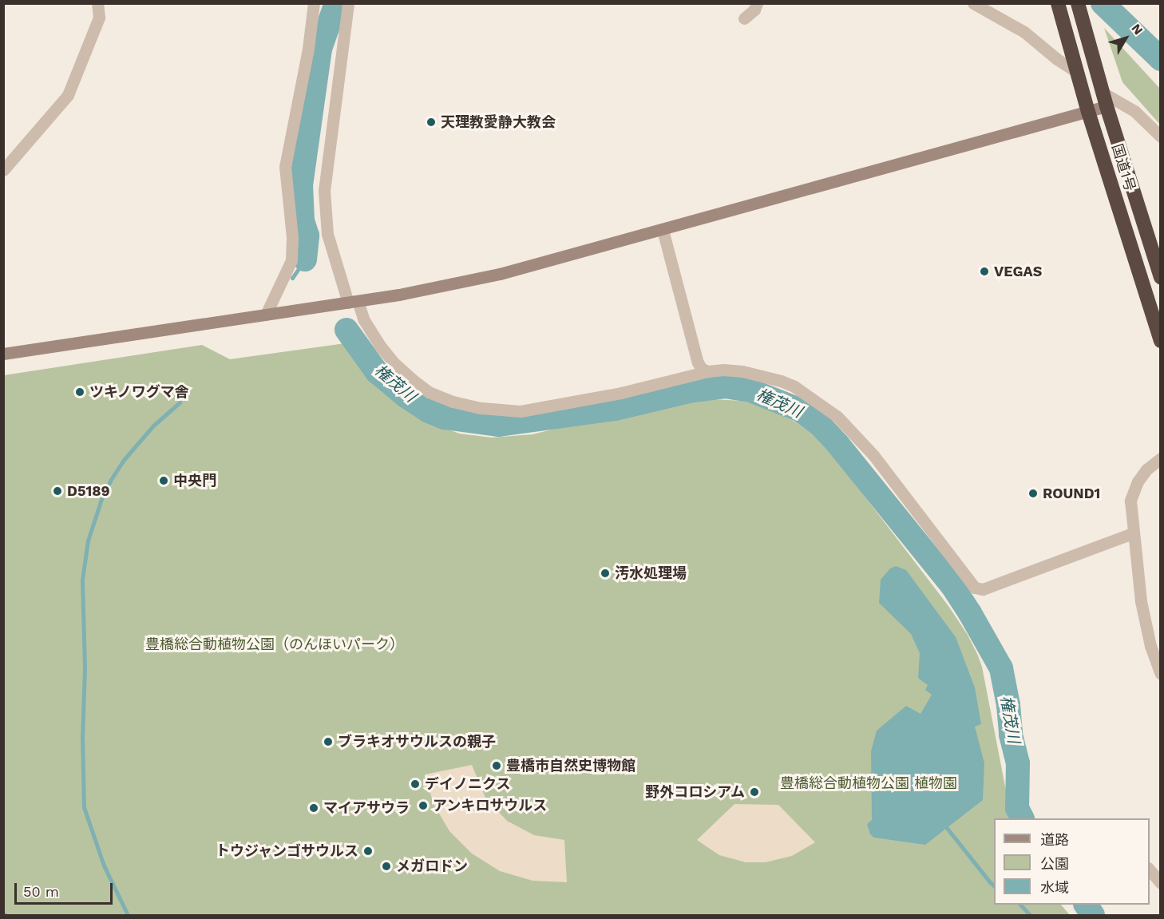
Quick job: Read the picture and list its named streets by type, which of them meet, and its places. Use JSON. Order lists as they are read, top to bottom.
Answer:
{
  "streets": {
    "highway": ["国道1号"]
  },
  "water": ["権茂川"],
  "parks": ["豊橋総合動植物公園（のんほいパーク）", "豊橋総合動植物公園 植物園"],
  "places": [
    "天理教愛静大教会",
    "VEGAS",
    "ツキノワグマ舎",
    "中央門",
    "D5189",
    "ROUND1",
    "汚水処理場",
    "ブラキオサウルスの親子",
    "豊橋市自然史博物館",
    "デイノニクス",
    "野外コロシアム",
    "アンキロサウルス",
    "マイアサウラ",
    "トウジャンゴサウルス",
    "メガロドン"
  ],
  "legend": ["道路", "公園", "水域"],
  "scale_bar": "50 m",
  "north": "top right"
}
